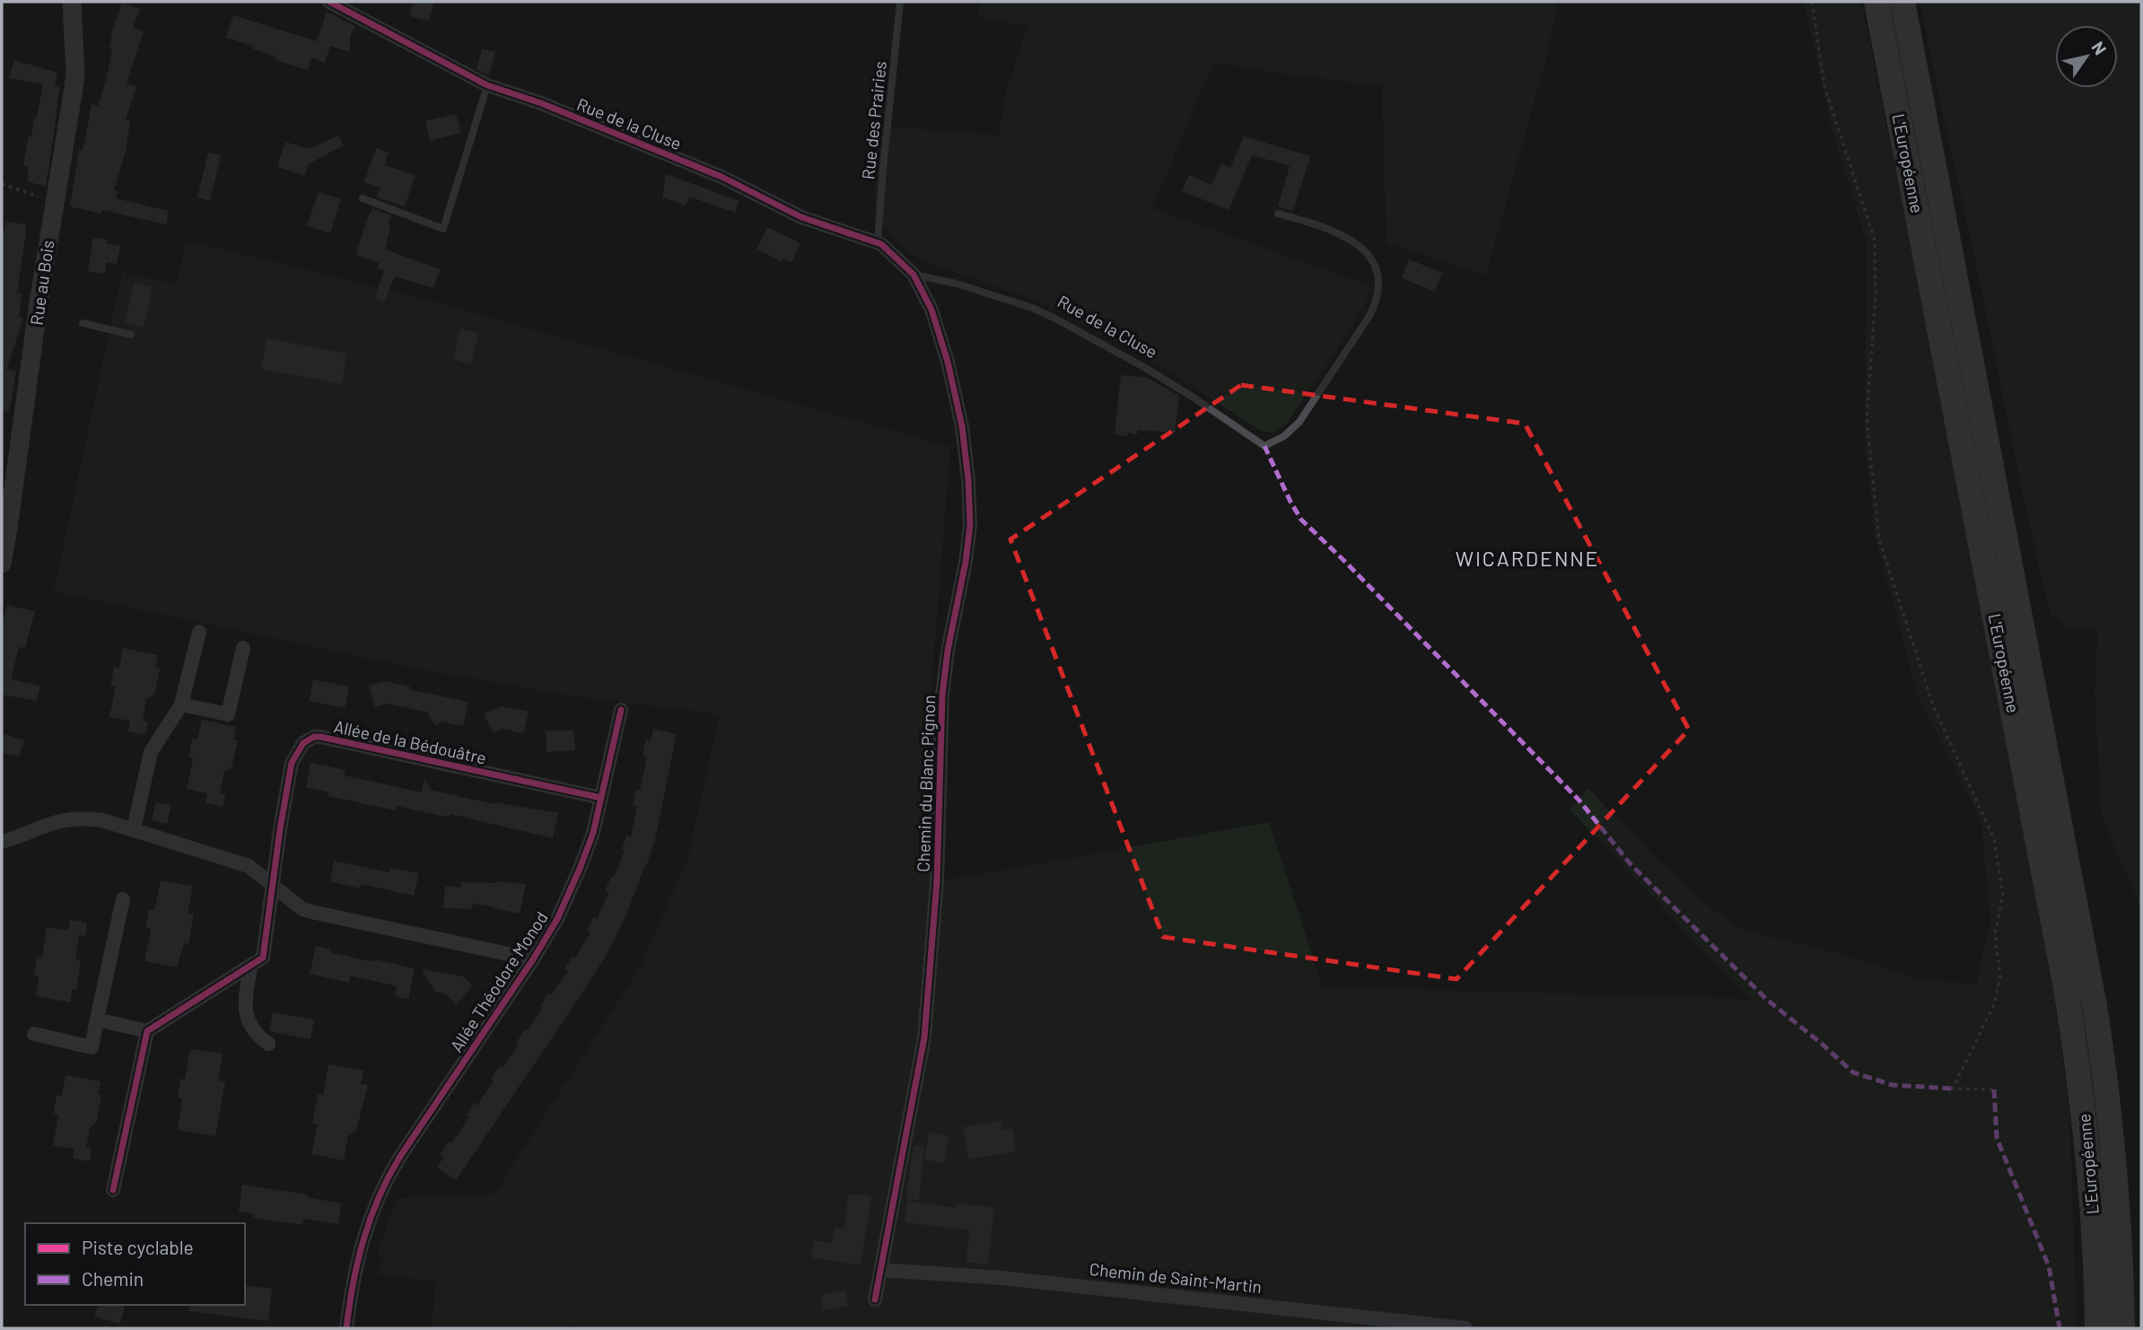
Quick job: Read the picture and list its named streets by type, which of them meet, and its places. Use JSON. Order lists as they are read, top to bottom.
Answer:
{
  "streets": {
    "highway": ["L'Européenne"],
    "main road": ["Rue au Bois"],
    "street": [
      "Rue de la Cluse",
      "Allée de la Bédouâtre",
      "Chemin du Blanc Pignon",
      "Allée Théodore Monod",
      "Chemin de Saint-Martin"
    ],
    "lane": ["Rue des Prairies"]
  },
  "crossings": [
    ["Rue des Prairies", "Rue de la Cluse"],
    ["Rue de la Cluse", "Chemin du Blanc Pignon"],
    ["Allée de la Bédouâtre", "Allée Théodore Monod"],
    ["Chemin du Blanc Pignon", "Chemin de Saint-Martin"]
  ],
  "districts": ["WICARDENNE"],
  "legend": ["Piste cyclable", "Chemin"],
  "north": "top right"
}
